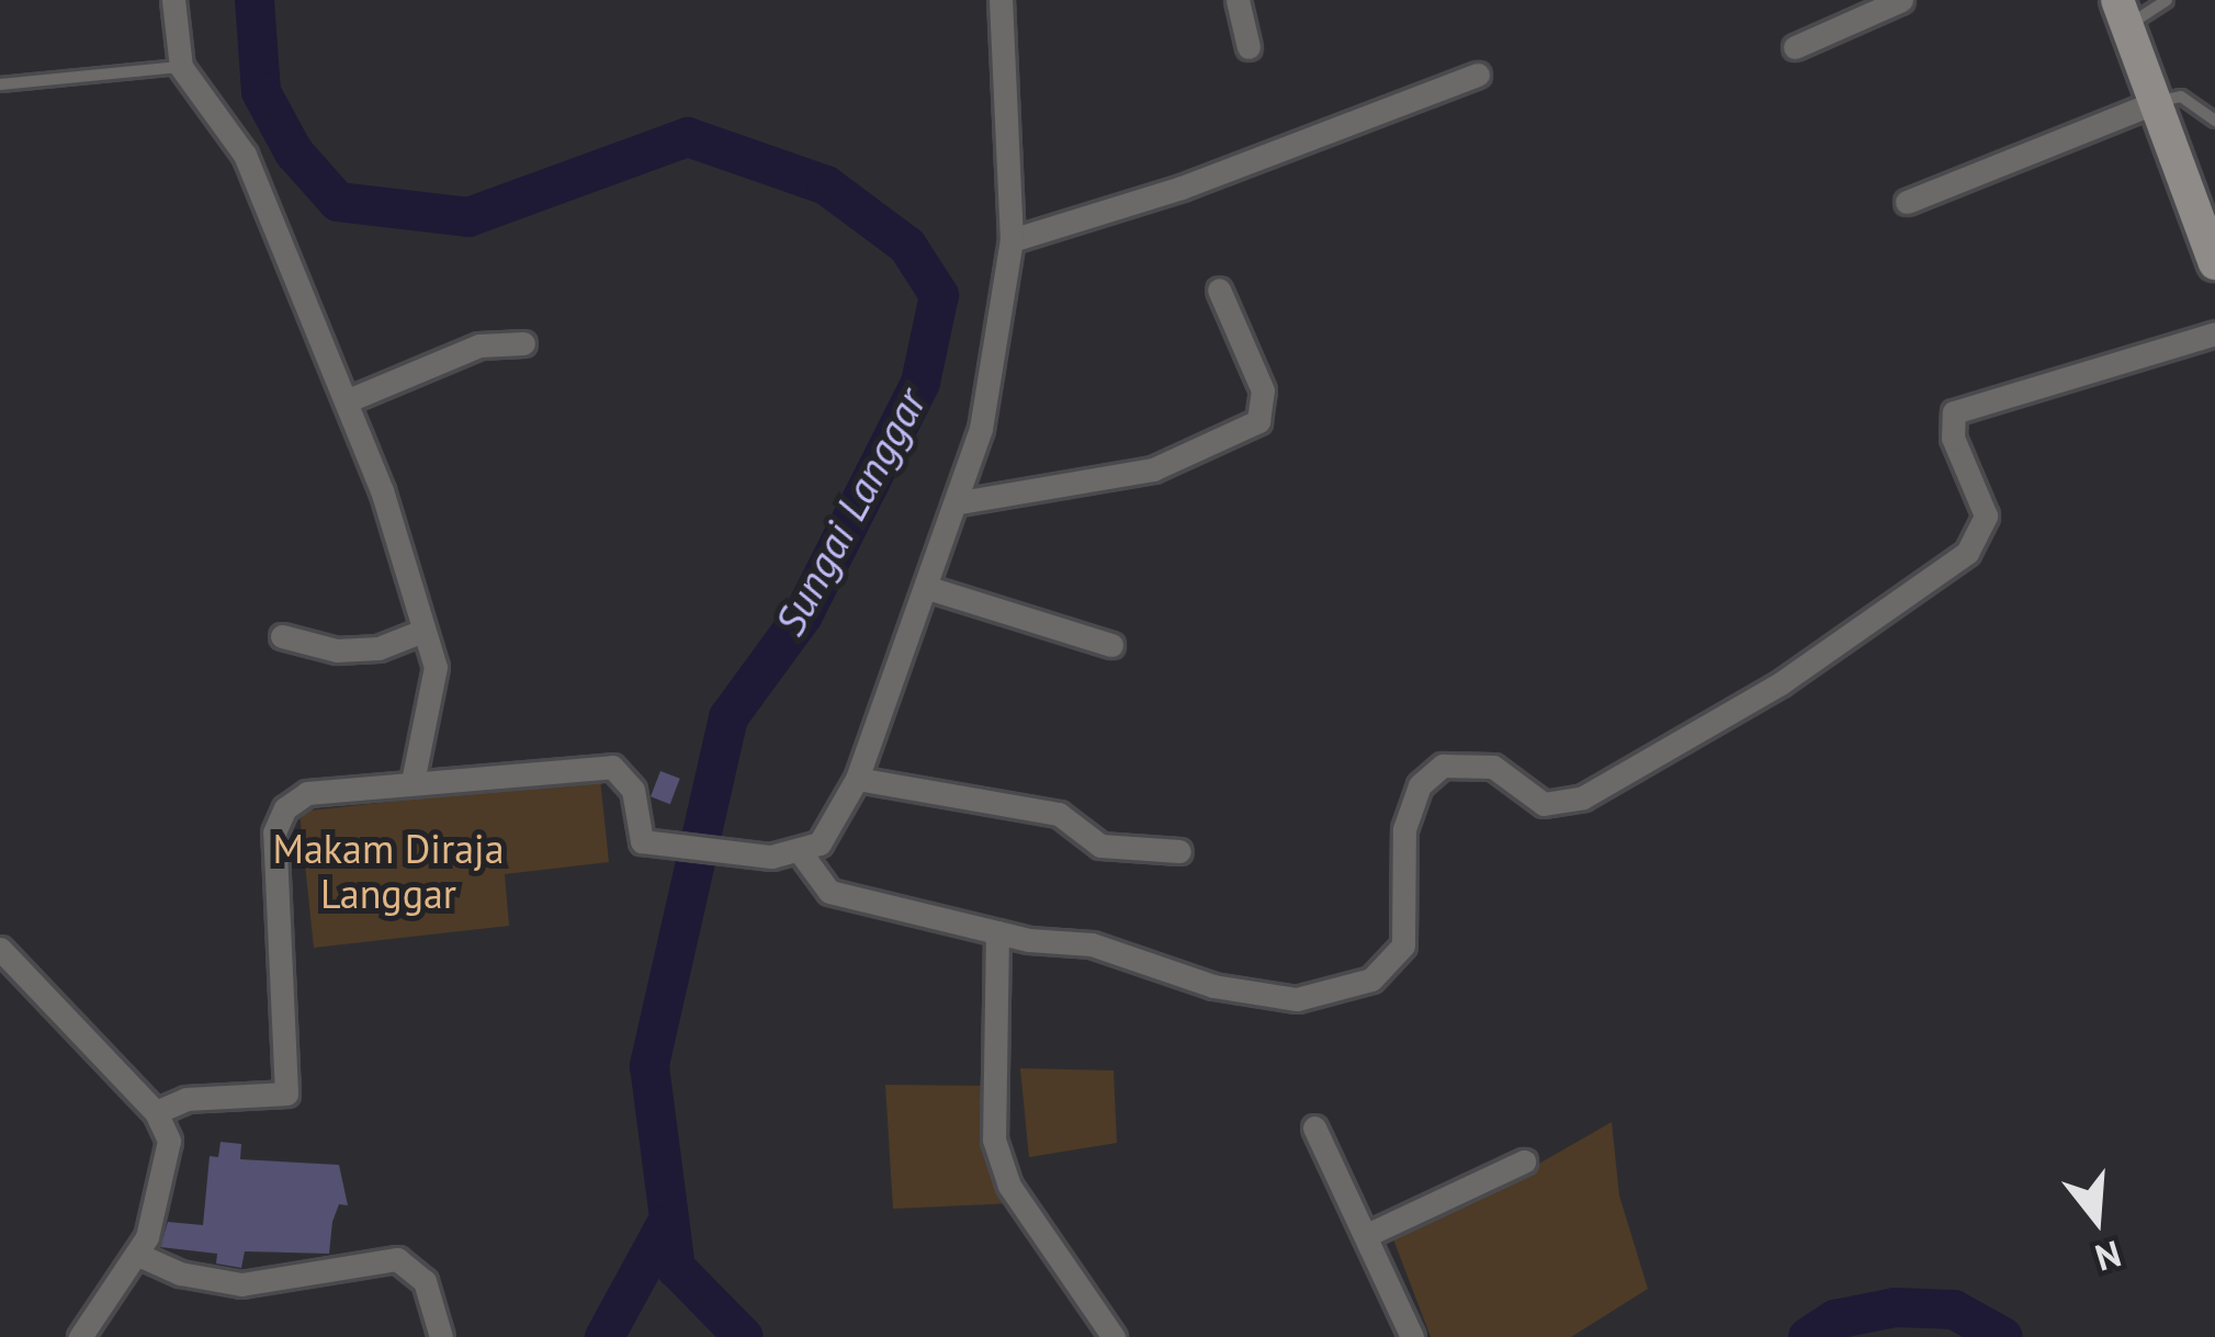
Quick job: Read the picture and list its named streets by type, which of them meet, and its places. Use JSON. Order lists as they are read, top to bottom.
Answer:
{
  "water": ["Sungai Langgar"],
  "parks": ["Makam Diraja Langgar"],
  "north": "bottom"
}
